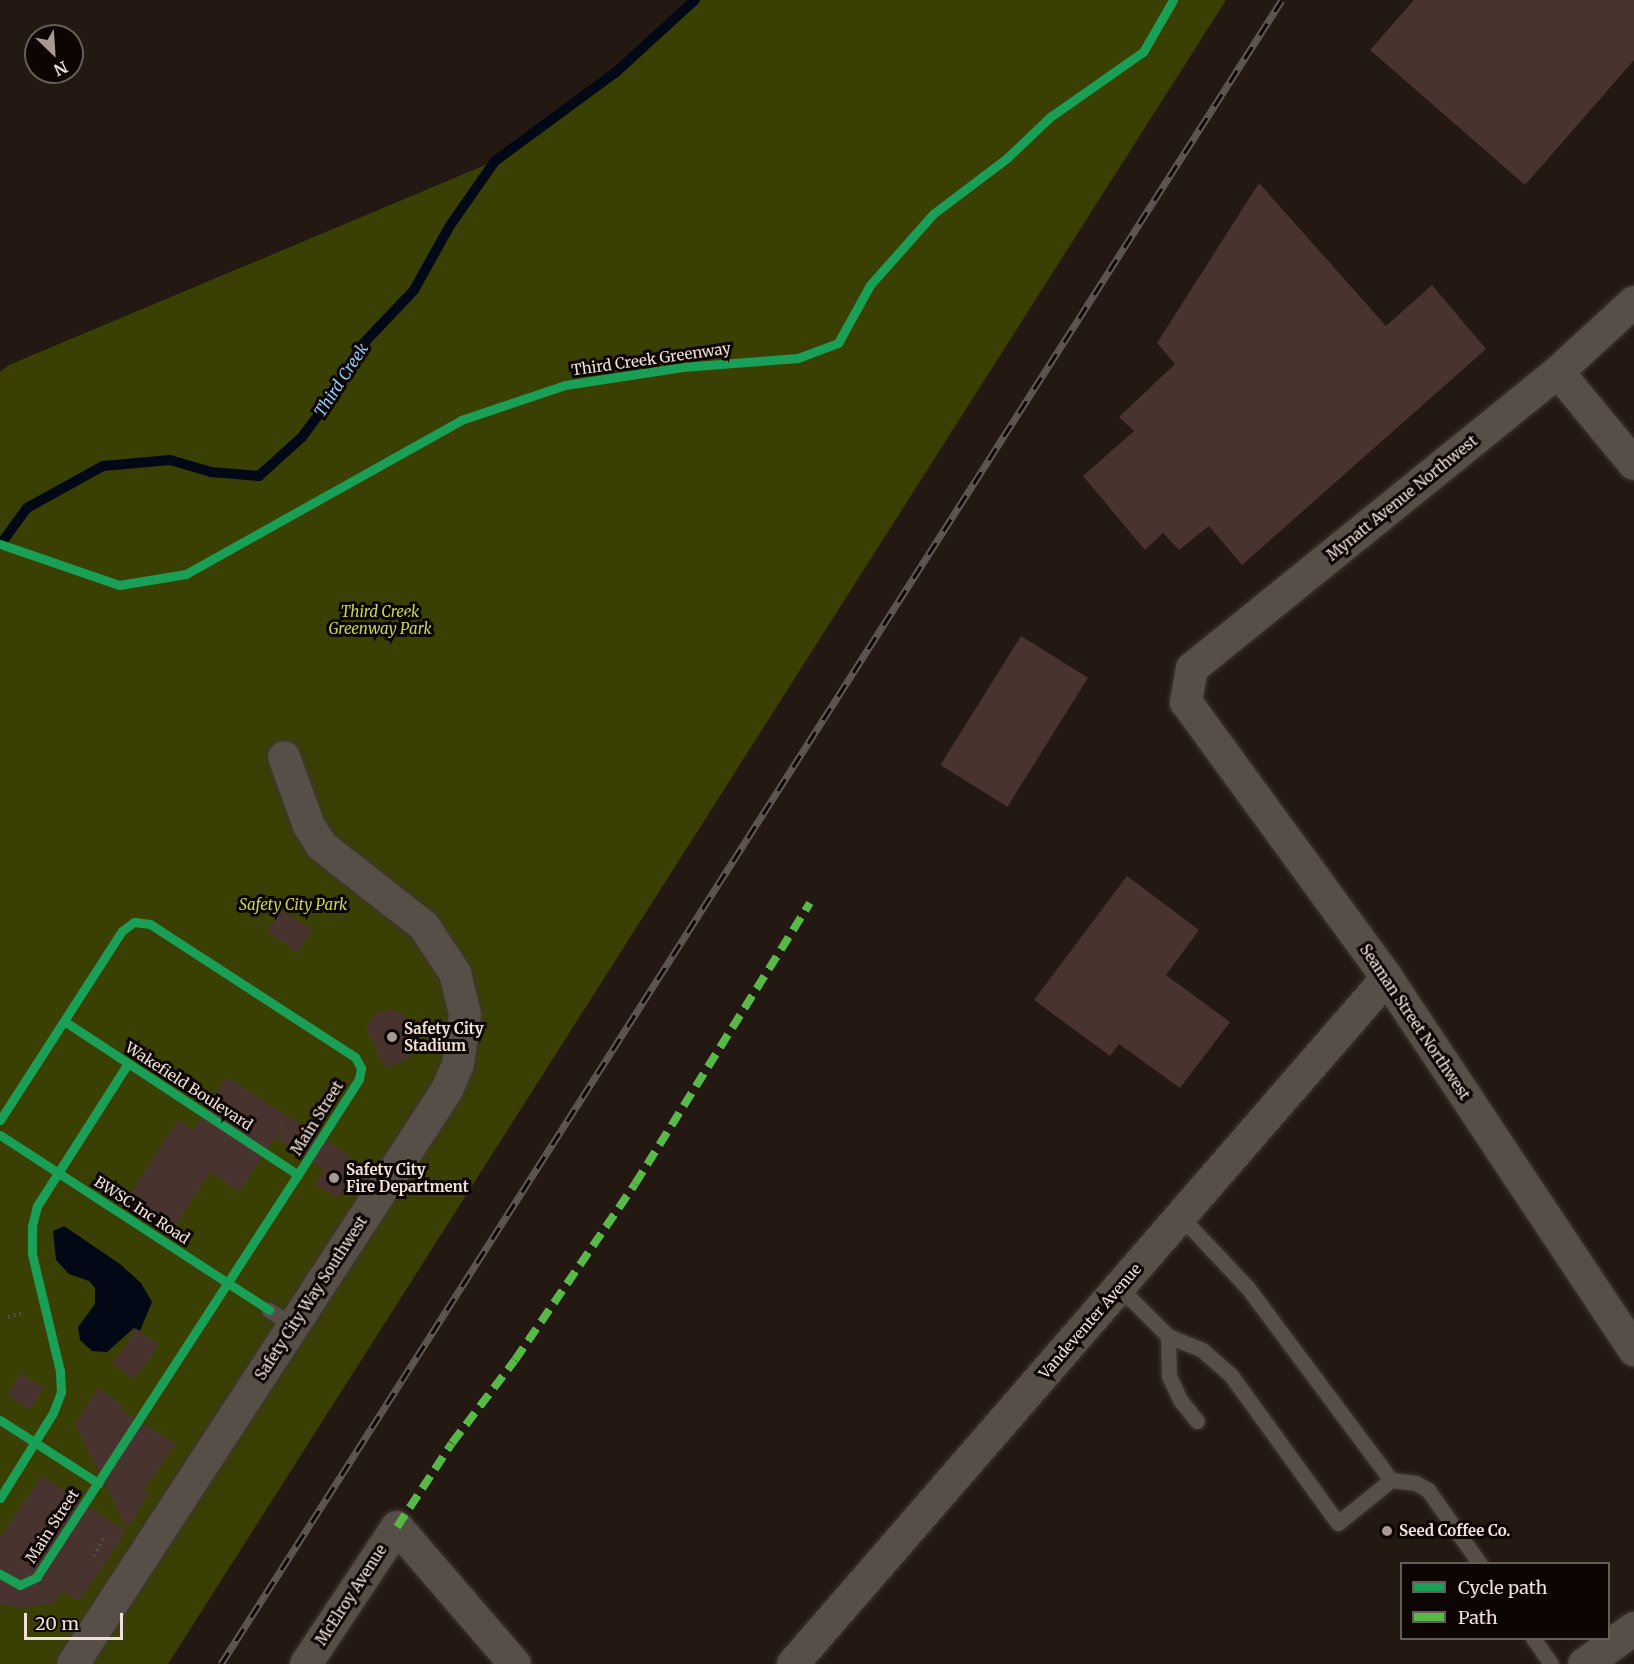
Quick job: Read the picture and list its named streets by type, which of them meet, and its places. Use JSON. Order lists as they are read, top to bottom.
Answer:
{
  "streets": {
    "street": [
      "Mynatt Avenue Northwest",
      "Seaman Street Northwest",
      "Safety City Way Southwest",
      "Vandeventer Avenue",
      "McElroy Avenue"
    ],
    "cycle path": [
      "Third Creek Greenway",
      "Wakefield Boulevard",
      "Main Street",
      "BWSC Inc Road"
    ]
  },
  "crossings": [
    ["Mynatt Avenue Northwest", "Seaman Street Northwest"],
    ["Seaman Street Northwest", "Vandeventer Avenue"]
  ],
  "water": ["Third Creek"],
  "parks": ["Third Creek Greenway Park", "Safety City Park"],
  "places": ["Safety City Stadium", "Safety City Fire Department", "Seed Coffee Co."],
  "legend": ["Cycle path", "Path"],
  "scale_bar": "20 m",
  "north": "bottom right"
}
